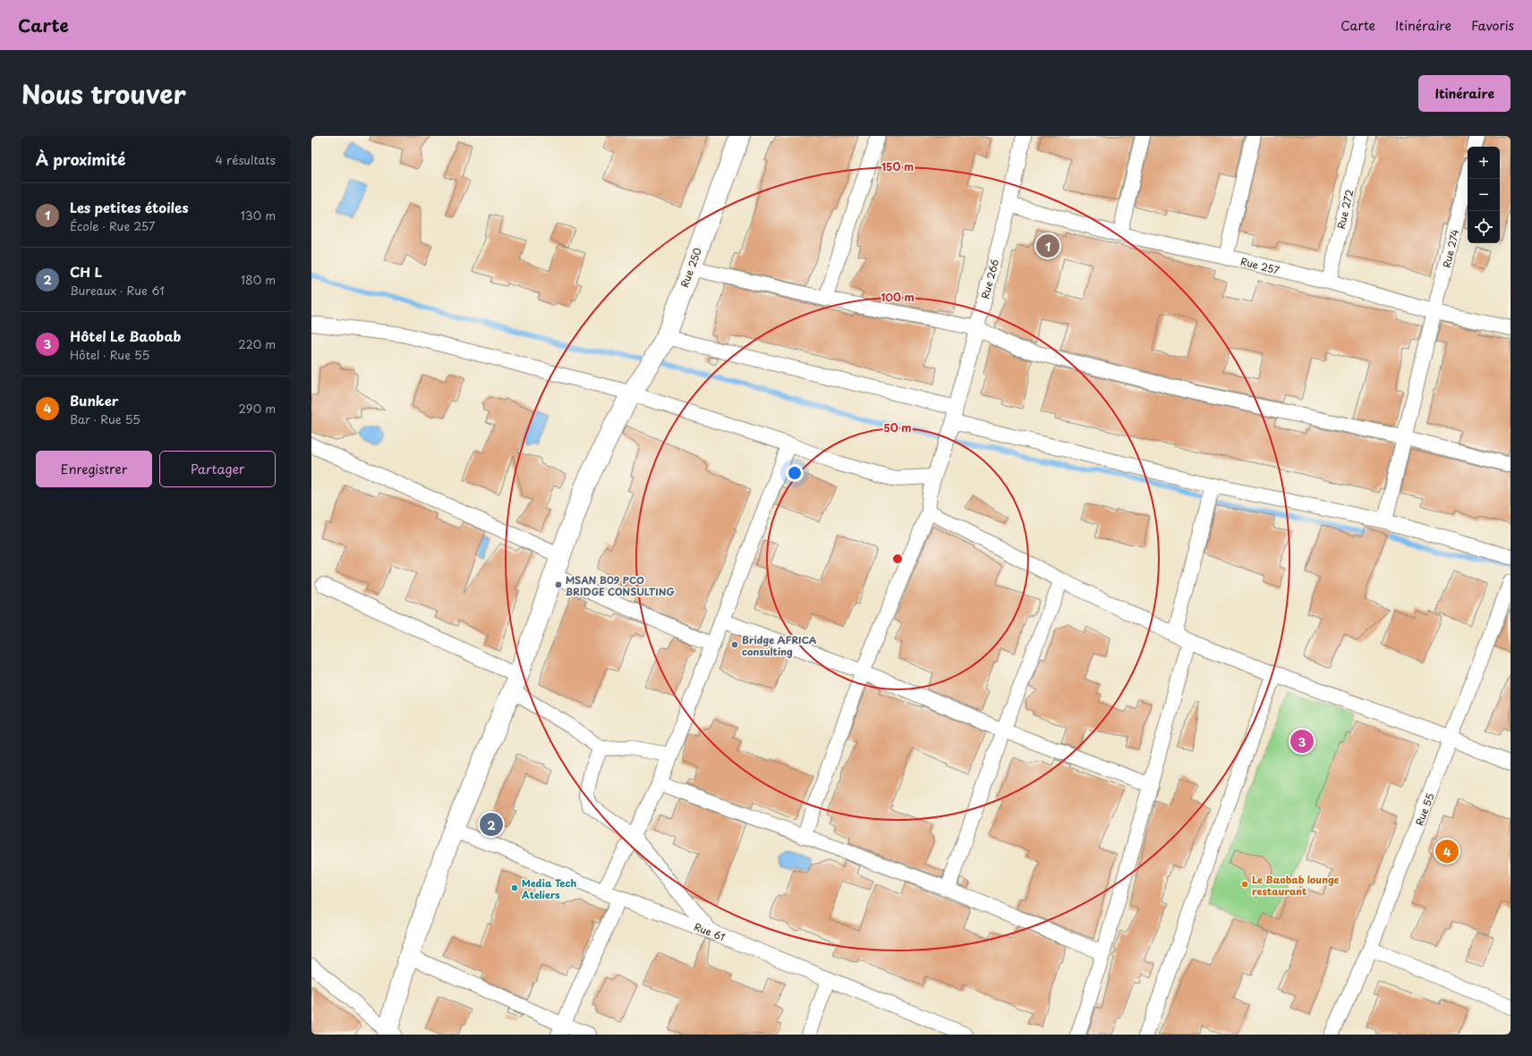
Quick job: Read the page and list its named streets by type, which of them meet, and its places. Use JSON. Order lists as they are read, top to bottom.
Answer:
{
  "streets": {
    "street": [
      "Rue 272",
      "Rue 274",
      "Rue 257",
      "Rue 250",
      "Rue 266",
      "Rue 55",
      "Rue 61"
    ]
  },
  "crossings": [
    ["Rue 272", "Rue 257"],
    ["Rue 274", "Rue 257"],
    ["Rue 257", "Rue 266"],
    ["Rue 250", "Rue 61"]
  ],
  "places": [
    "MSAN B09 PCO BRIDGE CONSULTING",
    "Bridge AFRICA consulting",
    "Le Baobab lounge restaurant",
    "Media Tech Ateliers"
  ],
  "page": {
    "header": "Carte",
    "nav": ["Carte", "Itinéraire", "Favoris"],
    "title": "Nous trouver",
    "buttons": [
      "Itinéraire",
      ["Enregistrer", "Partager"]
    ],
    "heading": ["À proximité", "4 résultats"],
    "map_buttons": ["+", "−"],
    "list": [
      {
        "mark": "1",
        "name": "Les petites étoiles",
        "note": "École · Rue 257",
        "value": "130 m"
      },
      {
        "mark": "2",
        "name": "CH L",
        "note": "Bureaux · Rue 61",
        "value": "180 m"
      },
      {
        "mark": "3",
        "name": "Hôtel Le Baobab",
        "note": "Hôtel · Rue 55",
        "value": "220 m"
      },
      {
        "mark": "4",
        "name": "Bunker",
        "note": "Bar · Rue 55",
        "value": "290 m"
      }
    ],
    "pins": [
      "1",
      "3",
      "2",
      "4"
    ]
  },
  "rings": ["150 m", "100 m", "50 m"]
}
